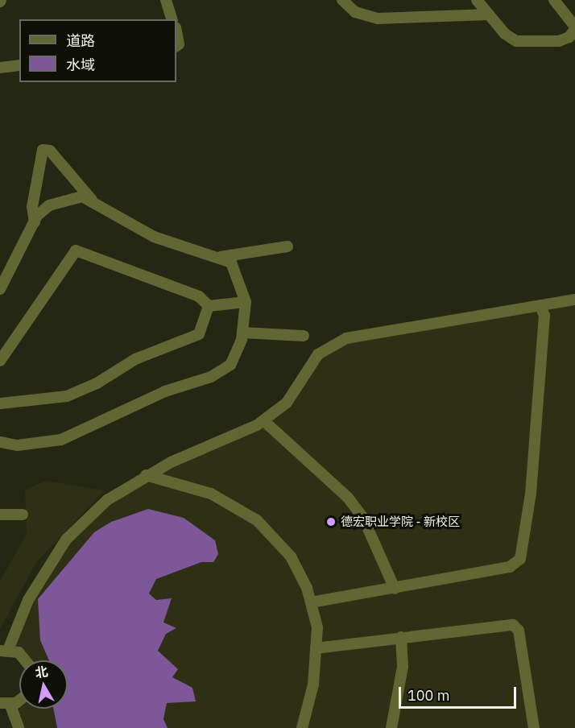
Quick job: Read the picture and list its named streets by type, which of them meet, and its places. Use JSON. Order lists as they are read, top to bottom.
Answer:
{
  "places": ["德宏职业学院 - 新校区"],
  "legend": ["道路", "水域"],
  "scale_bar": "100 m",
  "north": "top"
}
